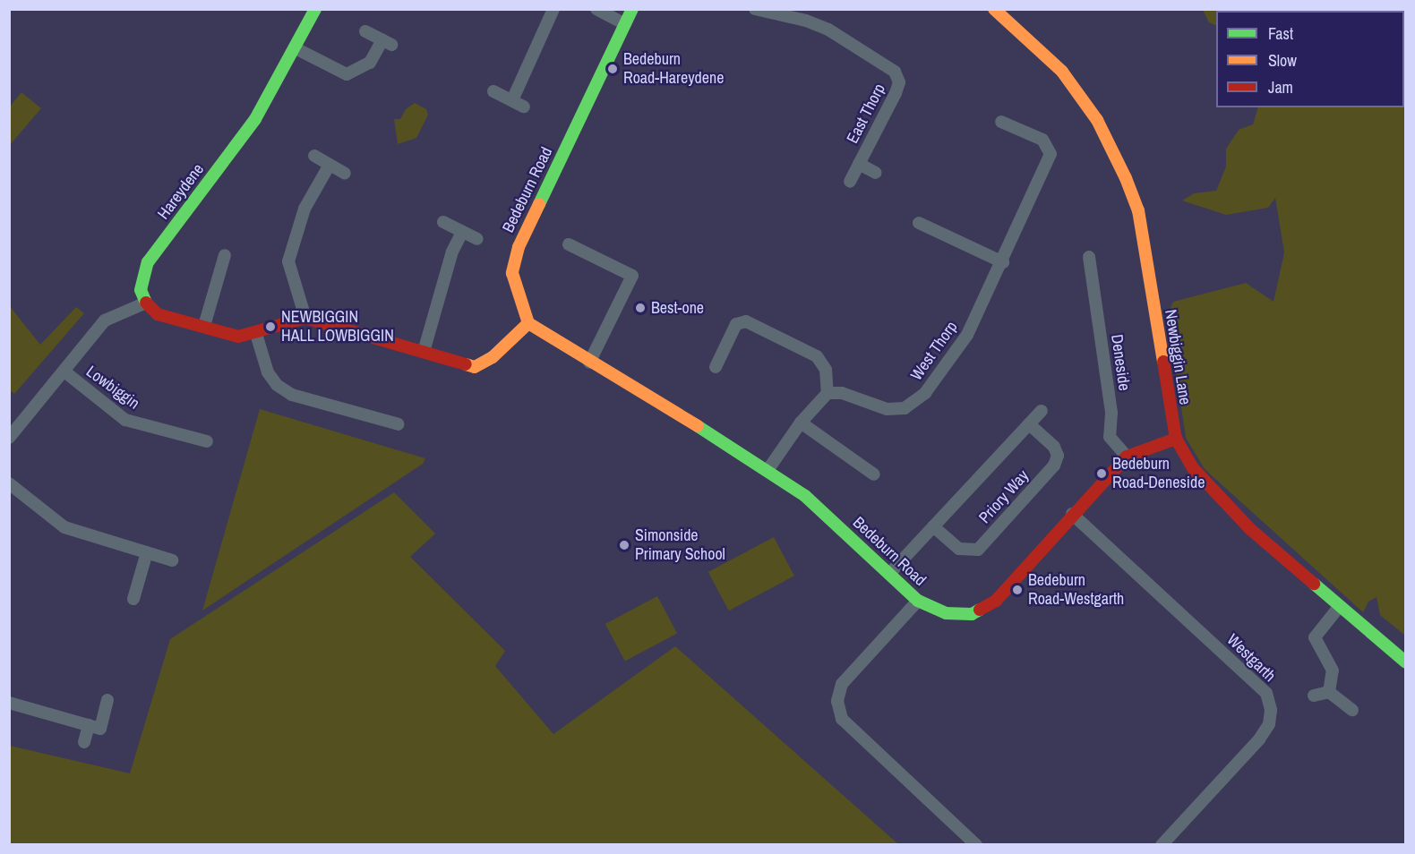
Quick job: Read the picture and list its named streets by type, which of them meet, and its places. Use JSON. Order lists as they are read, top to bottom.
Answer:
{
  "streets": {
    "street": [
      "East Thorp",
      "Bedeburn Road",
      "Hareydene",
      "West Thorp",
      "Newbiggin Lane",
      "Deneside",
      "Lowbiggin",
      "Priory Way",
      "Westgarth"
    ]
  },
  "crossings": [
    ["Bedeburn Road", "Newbiggin Lane"],
    ["Bedeburn Road", "Deneside"],
    ["Bedeburn Road", "Priory Way"],
    ["Bedeburn Road", "Westgarth"],
    ["Hareydene", "Lowbiggin"]
  ],
  "places": [
    "Bedeburn Road-Hareydene",
    "Best-one",
    "NEWBIGGIN HALL LOWBIGGIN",
    "Bedeburn Road-Deneside",
    "Simonside Primary School",
    "Bedeburn Road-Westgarth"
  ],
  "legend": ["Fast", "Slow", "Jam"]
}
